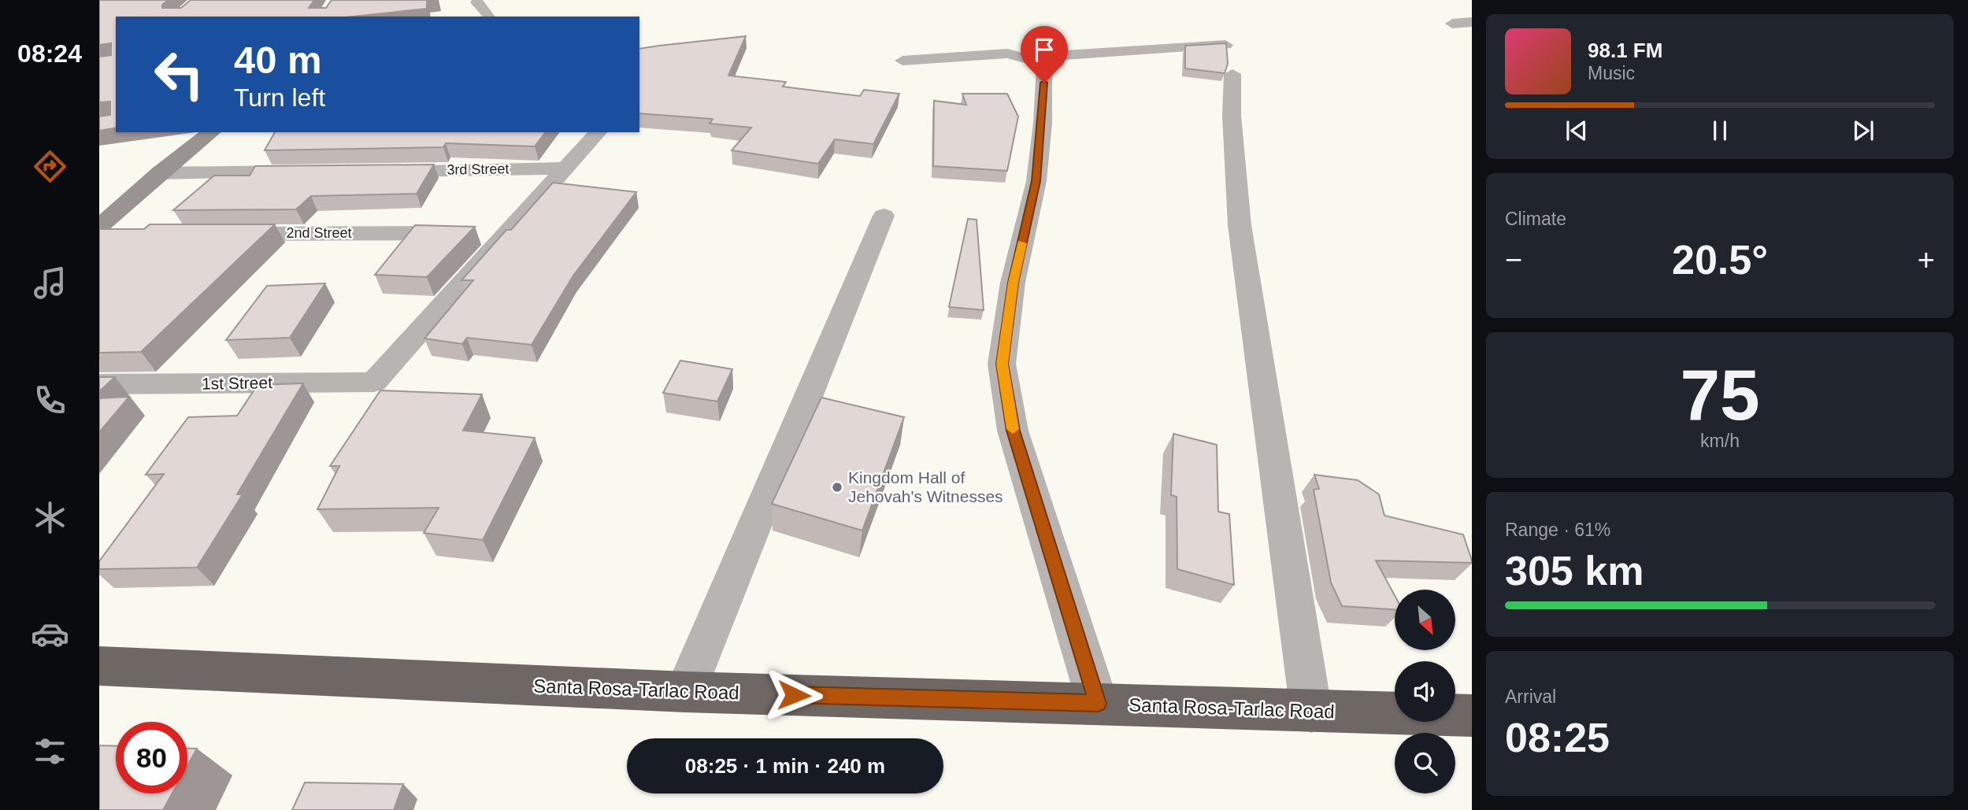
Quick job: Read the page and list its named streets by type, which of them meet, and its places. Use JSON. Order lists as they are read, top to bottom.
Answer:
{
  "streets": {
    "highway": ["Santa Rosa-Tarlac Road"],
    "street": ["3rd Street", "2nd Street", "1st Street"]
  },
  "crossings": [
    ["2nd Street", "1st Street"]
  ],
  "places": ["Kingdom Hall of Jehovah's Witnesses"],
  "north": "bottom right",
  "page": {
    "tabs": "08:24",
    "turn": ["40 m", "Turn left"],
    "song": ["98.1 FM", "Music"],
    "tile": [
      "Climate",
      ["75", "km/h"],
      ["Range · 61%", "305 km"],
      ["Arrival", "08:25"]
    ],
    "heat": ["−", "20.5°", "+"],
    "limit": "80",
    "trip": "08:25 · 1 min · 240 m"
  }
}
